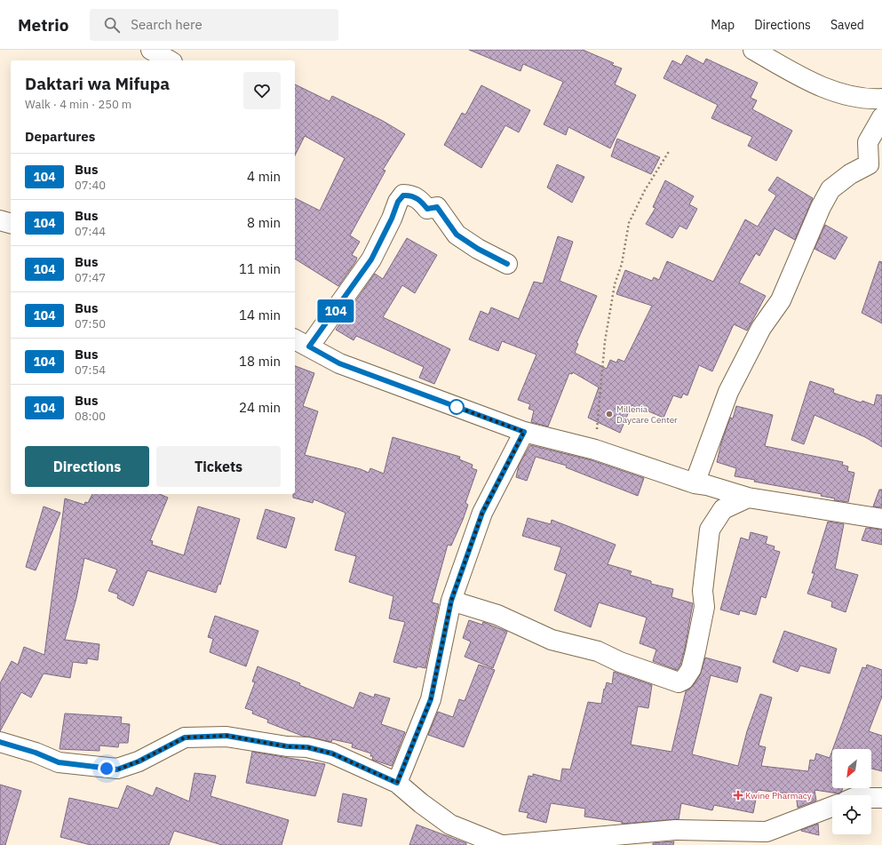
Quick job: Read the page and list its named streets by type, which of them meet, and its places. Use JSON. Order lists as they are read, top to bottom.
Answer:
{
  "places": {
    "other": ["Millenia Daycare Center"],
    "health": ["Kwine Pharmacy"]
  },
  "lines": ["bus line 104"],
  "north": "bottom left",
  "page": {
    "header": "Metrio",
    "search": "Search here",
    "nav": ["Map", "Directions", "Saved"],
    "on_map": "104",
    "heading": [
      ["Daktari wa Mifupa", "Walk · 4 min · 250 m"],
      "Departures"
    ],
    "list": [
      {
        "mark": "104",
        "name": "Bus",
        "note": "07:40",
        "value": "4 min"
      },
      {
        "mark": "104",
        "name": "Bus",
        "note": "07:44",
        "value": "8 min"
      },
      {
        "mark": "104",
        "name": "Bus",
        "note": "07:47",
        "value": "11 min"
      },
      {
        "mark": "104",
        "name": "Bus",
        "note": "07:50",
        "value": "14 min"
      },
      {
        "mark": "104",
        "name": "Bus",
        "note": "07:54",
        "value": "18 min"
      },
      {
        "mark": "104",
        "name": "Bus",
        "note": "08:00",
        "value": "24 min"
      }
    ],
    "buttons": ["Directions", "Tickets"]
  }
}
